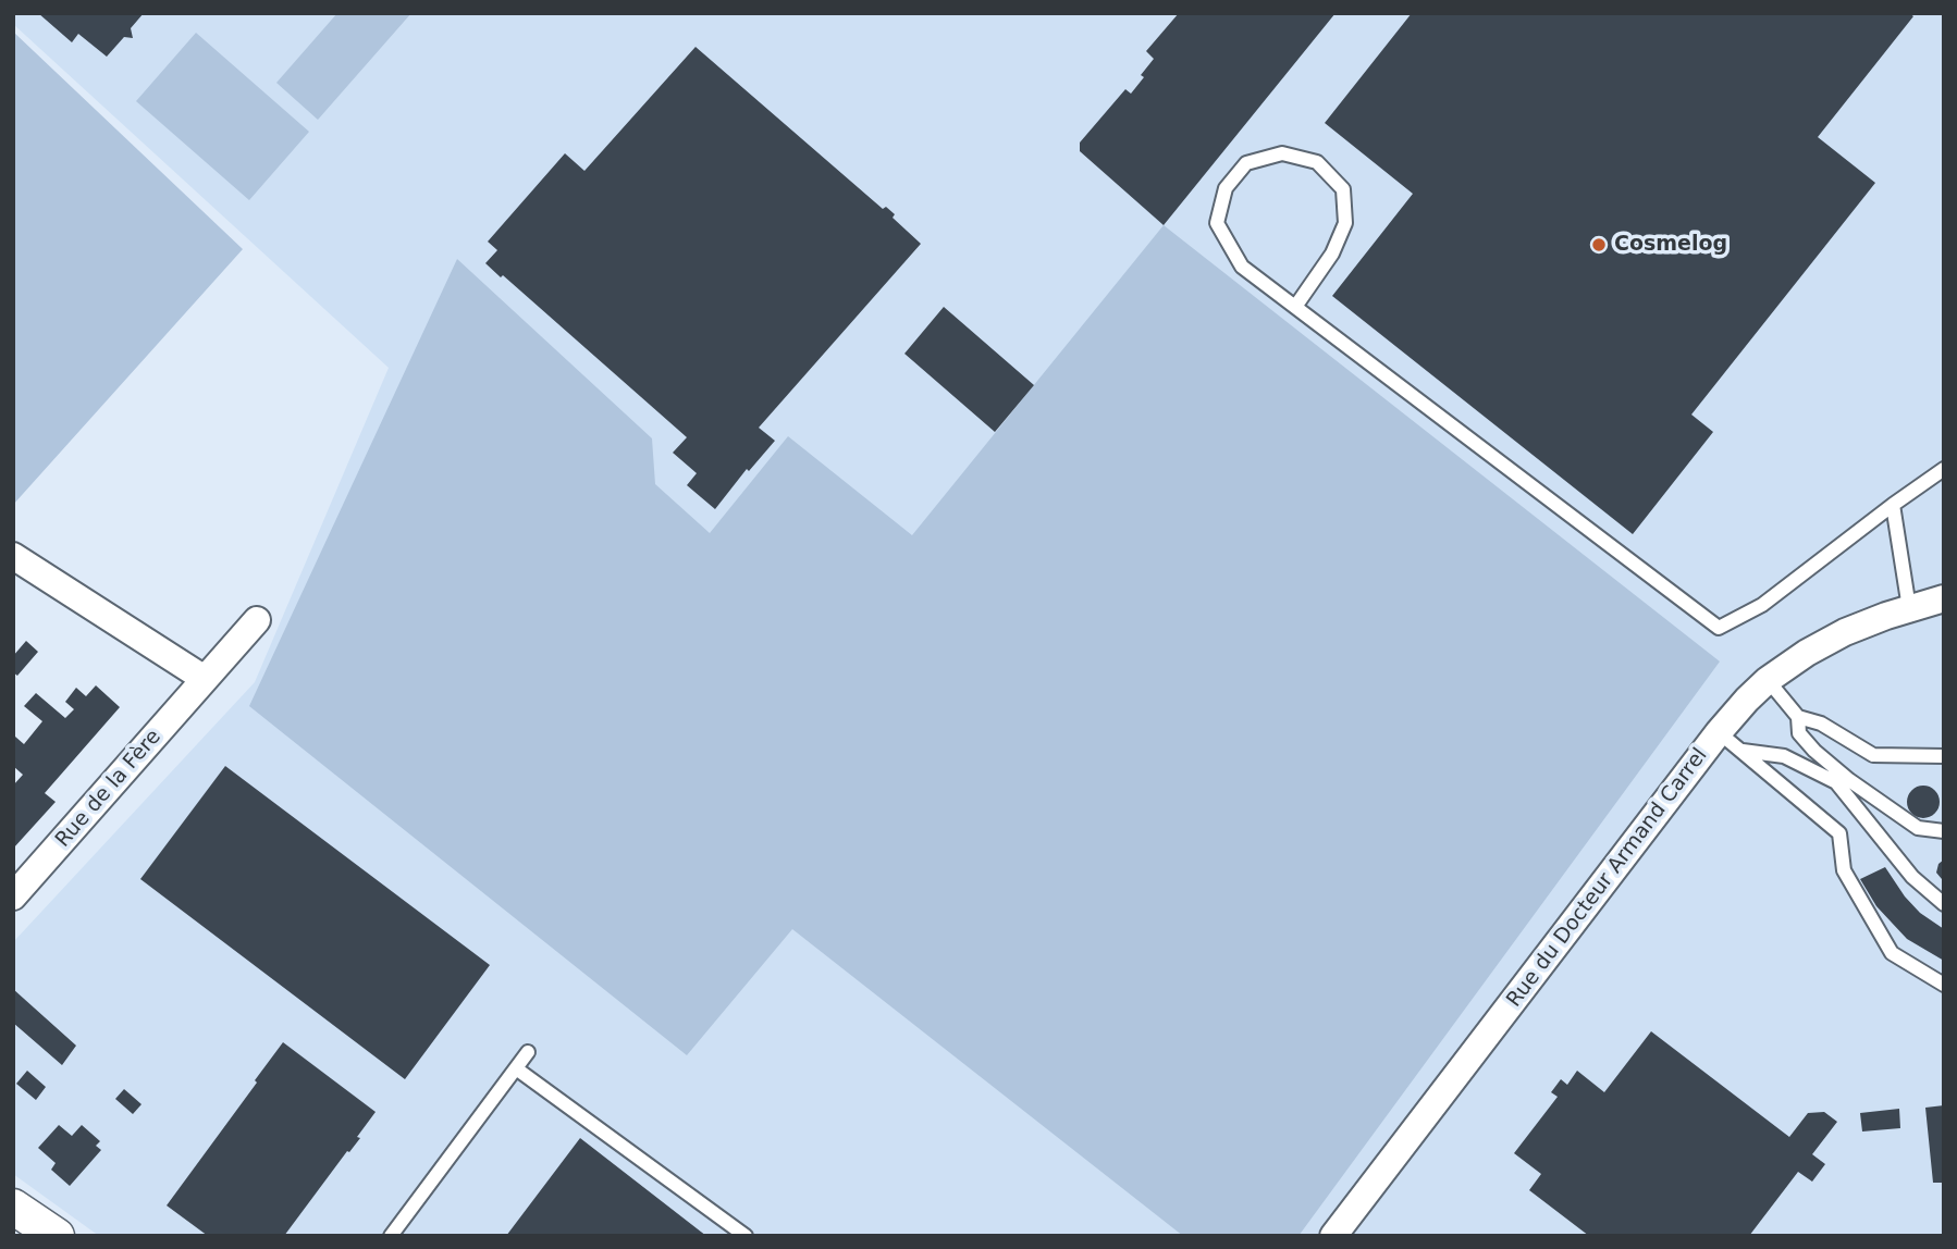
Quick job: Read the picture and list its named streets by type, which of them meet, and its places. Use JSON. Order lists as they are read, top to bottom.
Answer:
{
  "streets": {
    "street": ["Rue de la Fère", "Rue du Docteur Armand Carrel"]
  },
  "places": ["Cosmelog"]
}
